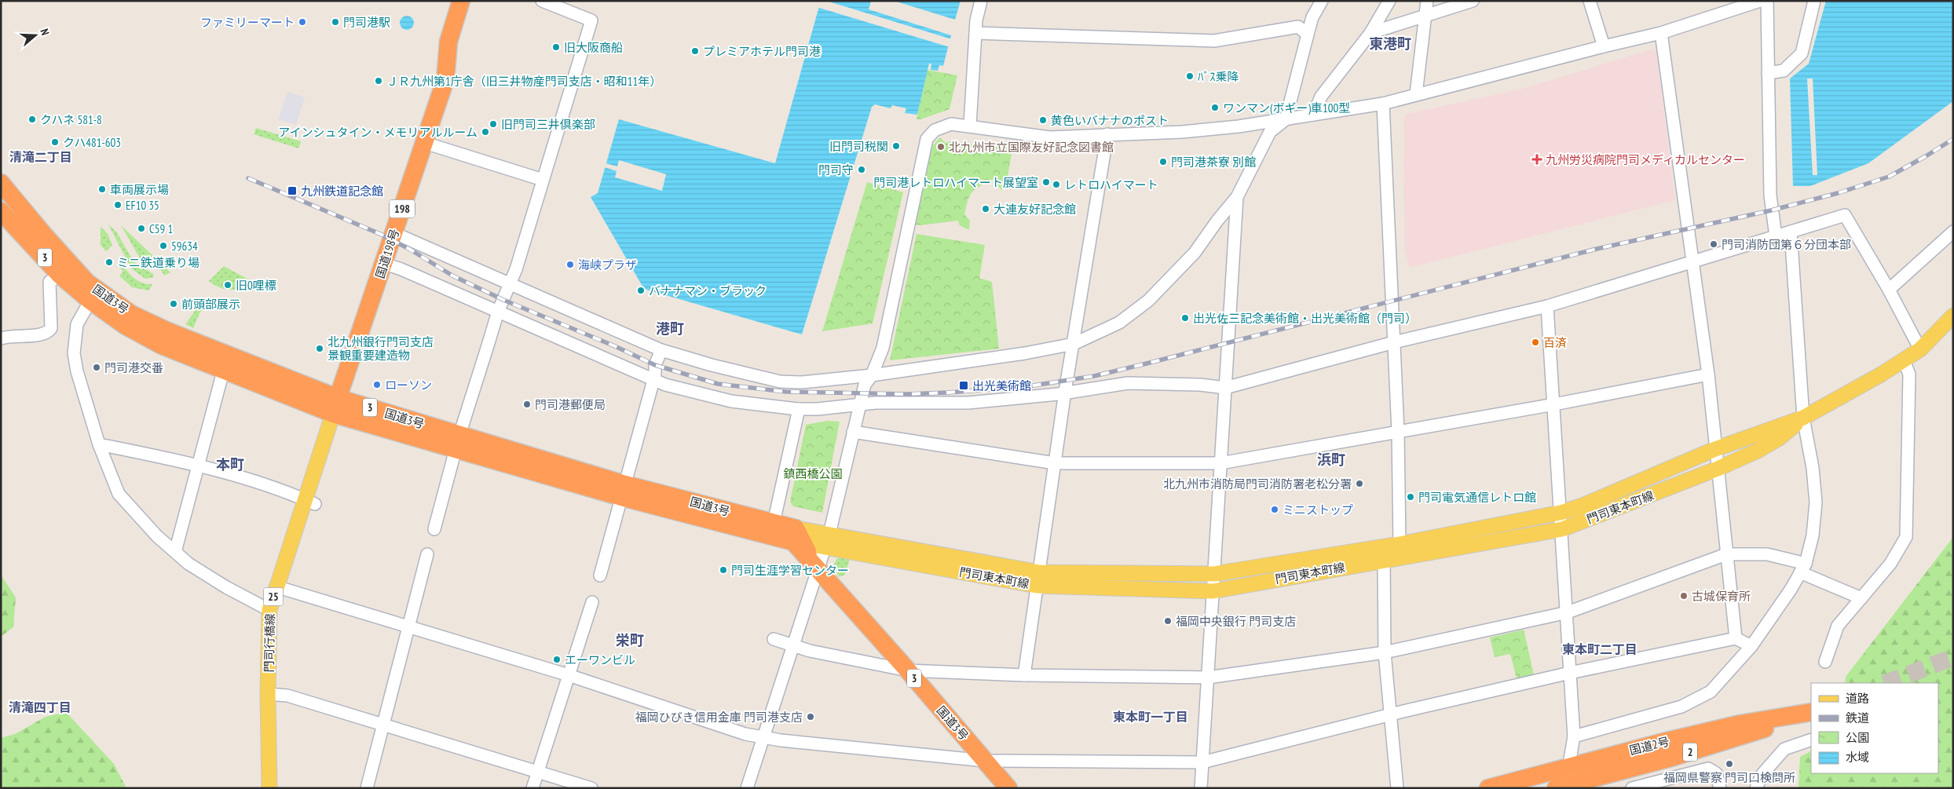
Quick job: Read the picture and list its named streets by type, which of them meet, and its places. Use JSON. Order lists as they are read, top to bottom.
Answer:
{
  "streets": {
    "highway": [
      "198",
      "国道198号",
      "3",
      "国道3号",
      "国道2号",
      "2"
    ],
    "main road": ["門司東本町線", "25", "門司行橋線"]
  },
  "crossings": [
    ["国道198号", "国道3号"],
    ["国道198号", "門司行橋線"],
    ["国道3号", "門司東本町線"],
    ["国道3号", "門司行橋線"]
  ],
  "districts": [
    "東港町",
    "清滝二丁目",
    "港町",
    "浜町",
    "本町",
    "栄町",
    "東本町二丁目",
    "清滝四丁目",
    "東本町一丁目"
  ],
  "parks": ["鎮西橋公園"],
  "places": {
    "other": [
      "ファミリーマート",
      "門司港駅",
      "旧大阪商船",
      "プレミアホテル門司港",
      "ﾊﾞｽ乗降",
      "ＪＲ九州第1庁舎（旧三井物産門司支店・昭和11年）",
      "ワンマン(ボギー)車100型",
      "クハネ 581-8",
      "黄色いバナナのポスト",
      "旧門司三井倶楽部",
      "アインシュタイン・メモリアルルーム",
      "クハ481-603",
      "旧門司税関",
      "北九州市立国際友好記念図書館",
      "門司港茶寮 別館",
      "門司守",
      "門司港レトロハイマート展望室",
      "レトロハイマート",
      "車両展示場",
      "EF10 35",
      "大連友好記念館",
      "C59 1",
      "門司消防団第６分団本部",
      "59634",
      "ミニ鉄道乗り場",
      "海峡プラザ",
      "旧0哩標",
      "バナナマン・ブラック",
      "前頭部展示",
      "出光佐三記念美術館・出光美術館（門司）",
      "百済",
      "北九州銀行門司支店 景観重要建造物",
      "門司港交番",
      "ローソン",
      "門司港郵便局",
      "北九州市消防局門司消防署老松分署",
      "門司電気通信レトロ館",
      "ミニストップ",
      "門司生涯学習センター",
      "古城保育所",
      "福岡中央銀行 門司支店",
      "エーワンビル",
      "福岡ひびき信用金庫 門司港支店",
      "福岡県警察 門司口検問所"
    ],
    "health": ["九州労災病院門司メディカルセンター"],
    "transit": ["九州鉄道記念館", "出光美術館"]
  },
  "legend": [
    "道路",
    "鉄道",
    "公園",
    "水域"
  ],
  "north": "right"
}
